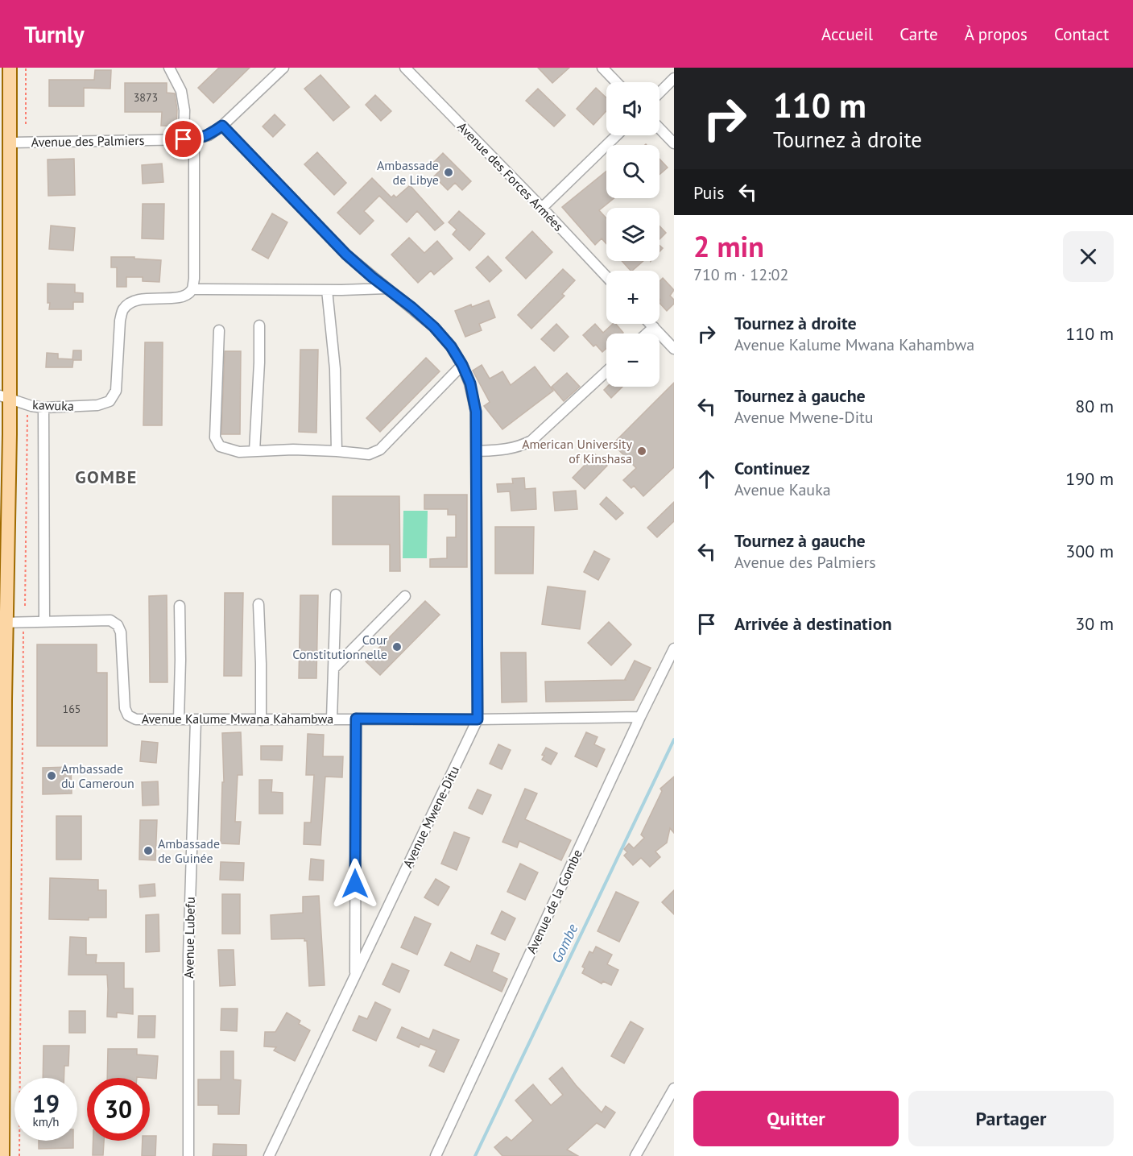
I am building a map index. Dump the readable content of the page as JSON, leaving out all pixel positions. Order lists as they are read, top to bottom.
{
  "streets": {
    "street": [
      "Avenue des Palmiers",
      "Avenue des Forces Armées",
      "kawuka",
      "Avenue Kalume Mwana Kahambwa",
      "Avenue Mwene-Ditu",
      "Avenue de la Gombe",
      "Avenue Lubefu"
    ]
  },
  "crossings": [
    ["Avenue des Palmiers", "Avenue Mwene-Ditu"],
    ["Avenue Kalume Mwana Kahambwa", "Avenue Mwene-Ditu"],
    ["Avenue Kalume Mwana Kahambwa", "Avenue de la Gombe"],
    ["Avenue Kalume Mwana Kahambwa", "Avenue Lubefu"]
  ],
  "districts": ["GOMBE"],
  "water": ["Gombe"],
  "places": [
    "Ambassade de Libye",
    "American University of Kinshasa",
    "Cour Constitutionnelle",
    "Ambassade du Cameroun",
    "Ambassade de Guinée"
  ],
  "house_numbers": ["3873", "165"],
  "page": {
    "header": "Turnly",
    "nav": [
      "Accueil",
      "Carte",
      "À propos",
      "Contact"
    ],
    "turn": ["110 m", "Tournez à droite"],
    "map_buttons": ["+", "−"],
    "then": "Puis",
    "heading": ["2 min", "710 m · 12:02"],
    "list": [
      {
        "name": "Tournez à droite",
        "note": "Avenue Kalume Mwana Kahambwa",
        "value": "110 m"
      },
      {
        "name": "Tournez à gauche",
        "note": "Avenue Mwene-Ditu",
        "value": "80 m"
      },
      {
        "name": "Continuez",
        "note": "Avenue Kauka",
        "value": "190 m"
      },
      {
        "name": "Tournez à gauche",
        "note": "Avenue des Palmiers",
        "value": "300 m"
      },
      {
        "name": "Arrivée à destination",
        "value": "30 m"
      }
    ],
    "speed": "19 km/h",
    "limit": "30",
    "buttons": ["Quitter", "Partager"]
  }
}
